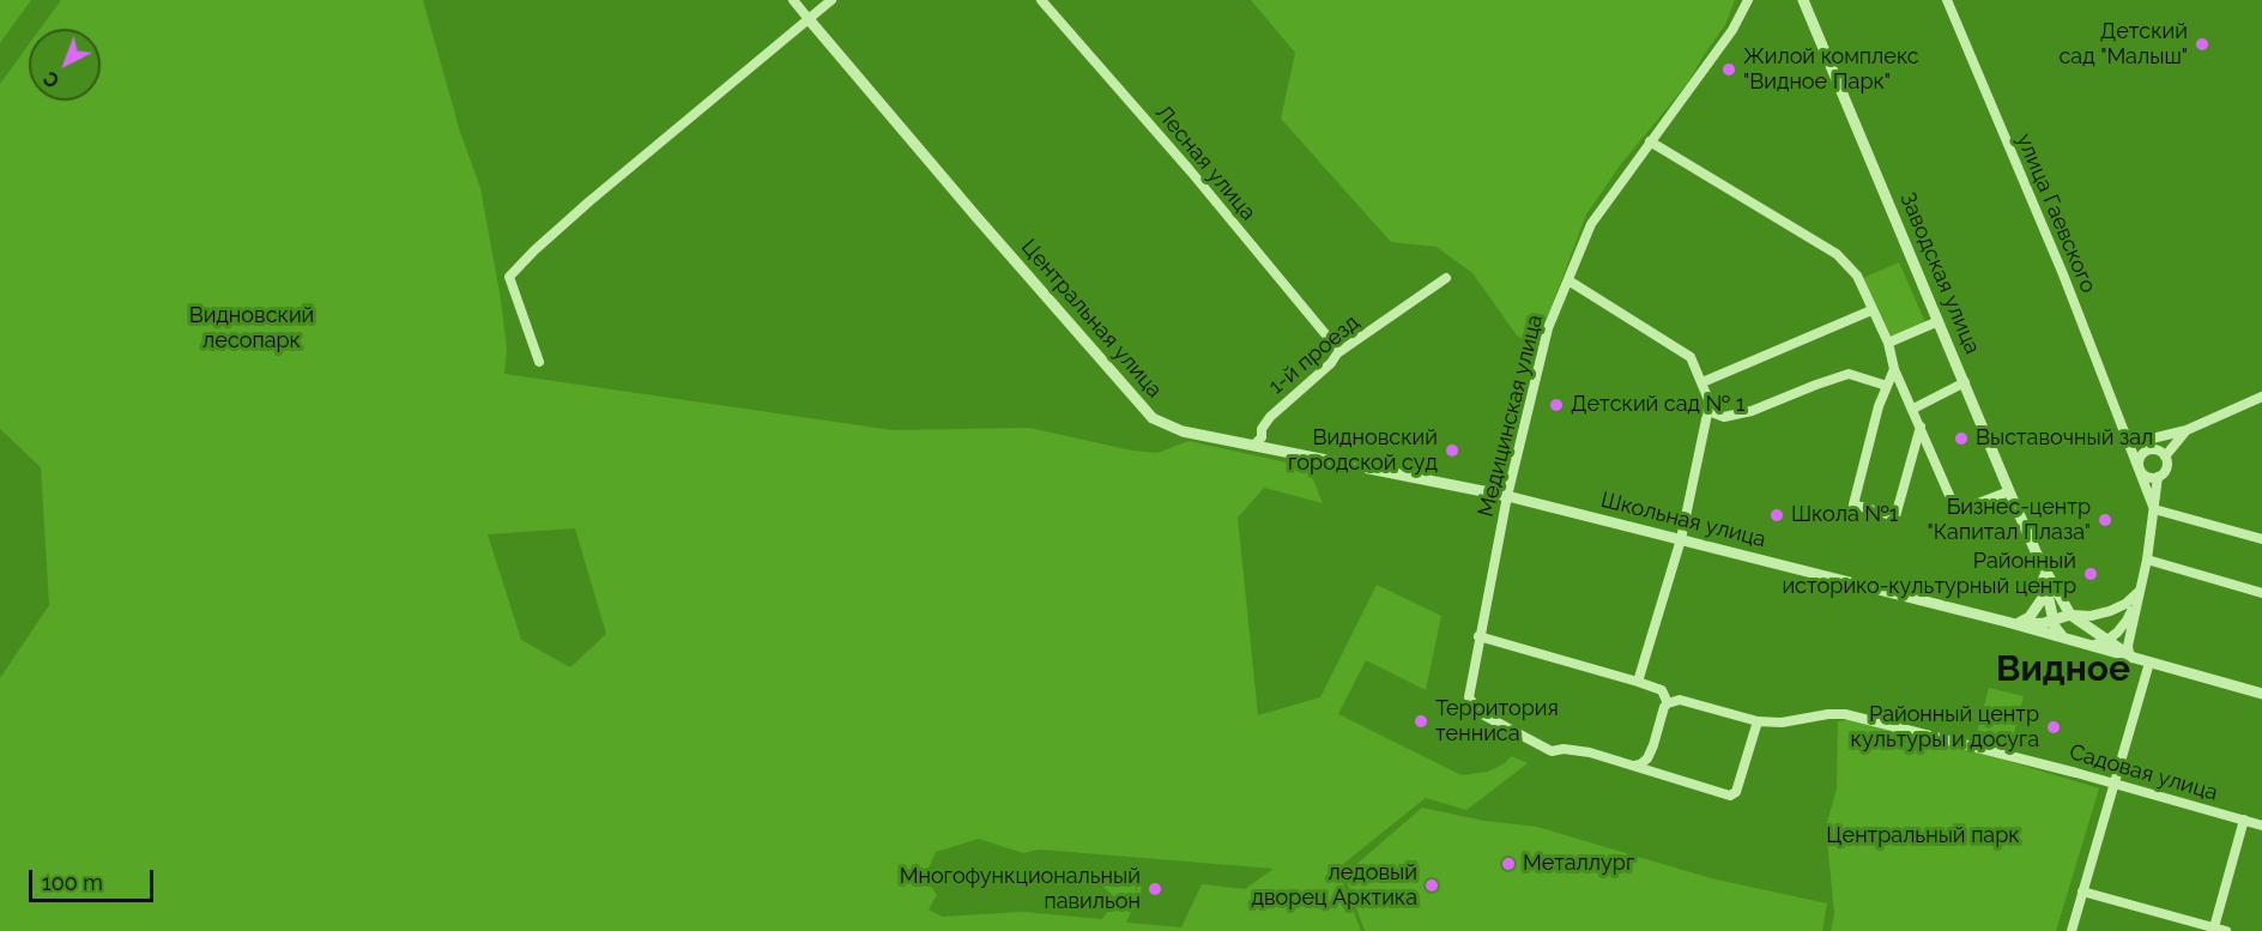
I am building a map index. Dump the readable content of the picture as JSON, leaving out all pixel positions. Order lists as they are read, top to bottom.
{
  "streets": {
    "street": [
      "Лесная улица",
      "улица Гаевского",
      "Заводская улица",
      "Центральная улица",
      "1-й проезд",
      "Медицинская улица",
      "Школьная улица",
      "Садовая улица"
    ]
  },
  "crossings": [
    ["Лесная улица", "1-й проезд"],
    ["Центральная улица", "1-й проезд"],
    ["Центральная улица", "Медицинская улица"],
    ["Центральная улица", "Школьная улица"],
    ["Медицинская улица", "Школьная улица"]
  ],
  "districts": ["Видное"],
  "parks": ["Видновский лесопарк", "Центральный парк"],
  "places": [
    "Детский сад \"Малыш\"",
    "Жилой комплекс \"Видное Парк\"",
    "Детский сад № 1",
    "Выставочный зал",
    "Видновский городской суд",
    "Школа №1",
    "Бизнес-центр \"Капитал Плаза\"",
    "Районный историко-культурный центр",
    "Территория тенниса",
    "Районный центр культуры и досуга",
    "Металлург",
    "ледовый дворец Арктика",
    "Многофункциональный павильон"
  ],
  "scale_bar": "100 m",
  "north": "bottom left"
}
